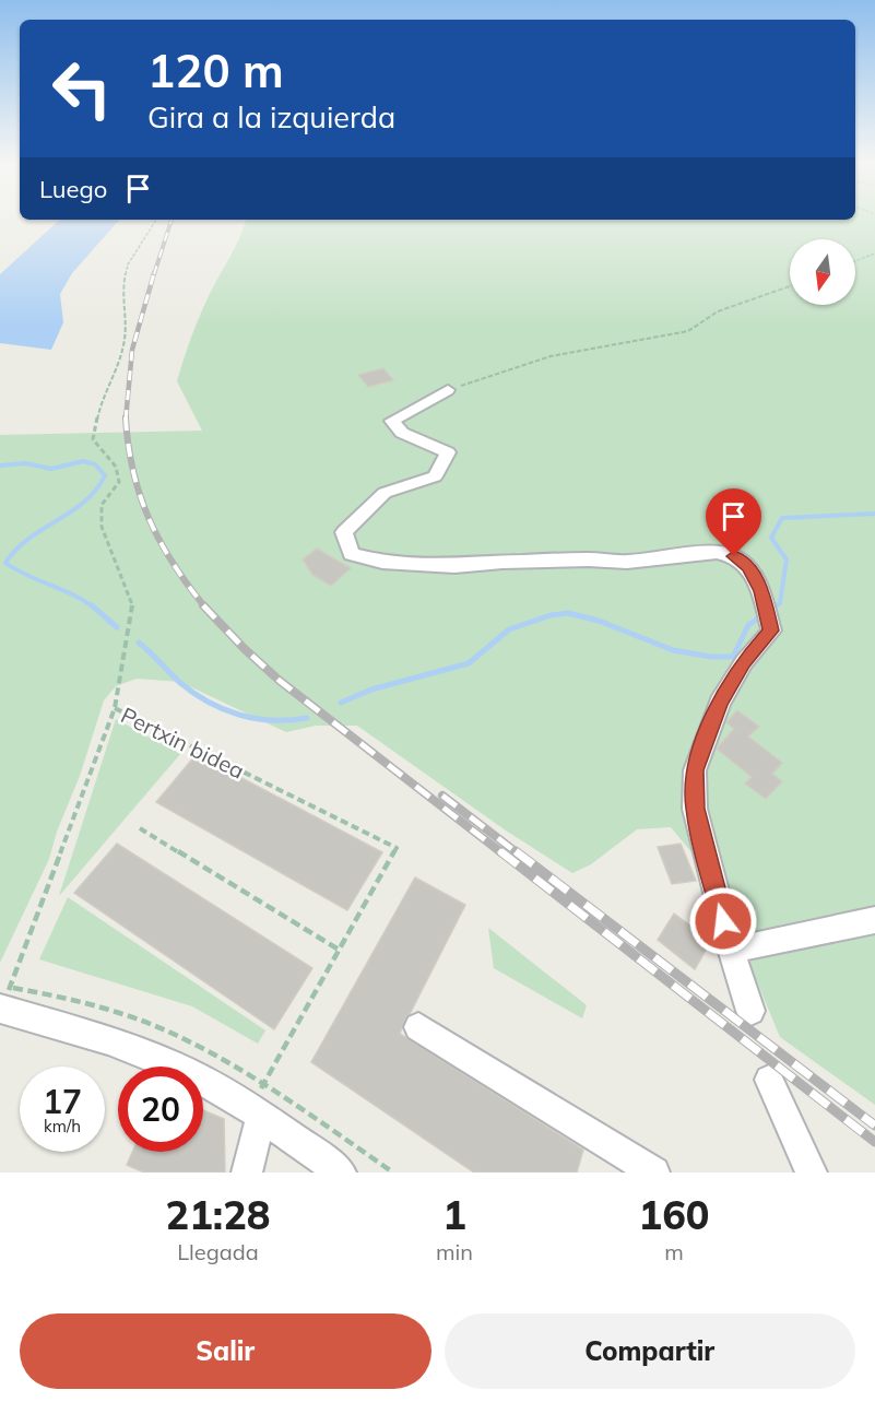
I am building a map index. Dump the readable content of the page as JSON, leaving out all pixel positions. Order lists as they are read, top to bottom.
{
  "streets": {
    "path": ["Pertxin bidea"]
  },
  "north": "bottom",
  "page": {
    "turn": ["120 m", "Gira a la izquierda"],
    "then": "Luego",
    "speed": "17 km/h",
    "limit": "20",
    "eta": [
      "21:28",
      "Llegada",
      "1",
      "min",
      "160",
      "m"
    ],
    "buttons": ["Salir", "Compartir"]
  }
}
